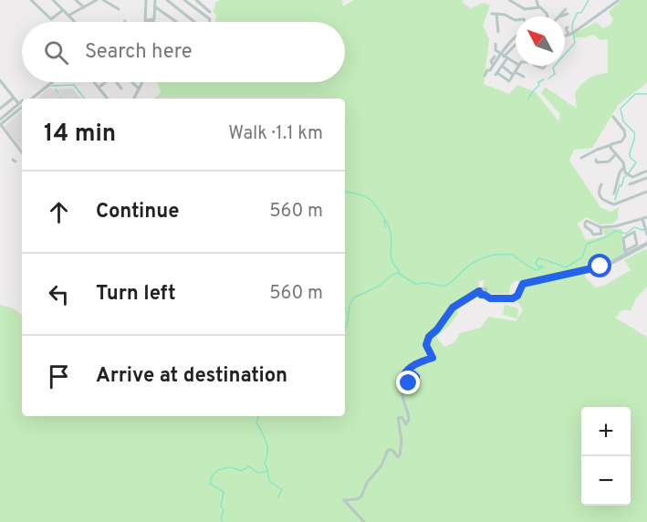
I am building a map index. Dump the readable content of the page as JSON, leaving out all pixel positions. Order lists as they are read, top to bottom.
{
  "north": "top left",
  "page": {
    "search": "Search here",
    "heading": ["14 min", "Walk · 1.1 km"],
    "list": [
      ["Continue", "560 m"],
      ["Turn left", "560 m"],
      "Arrive at destination"
    ],
    "map_buttons": ["+", "−"]
  }
}
